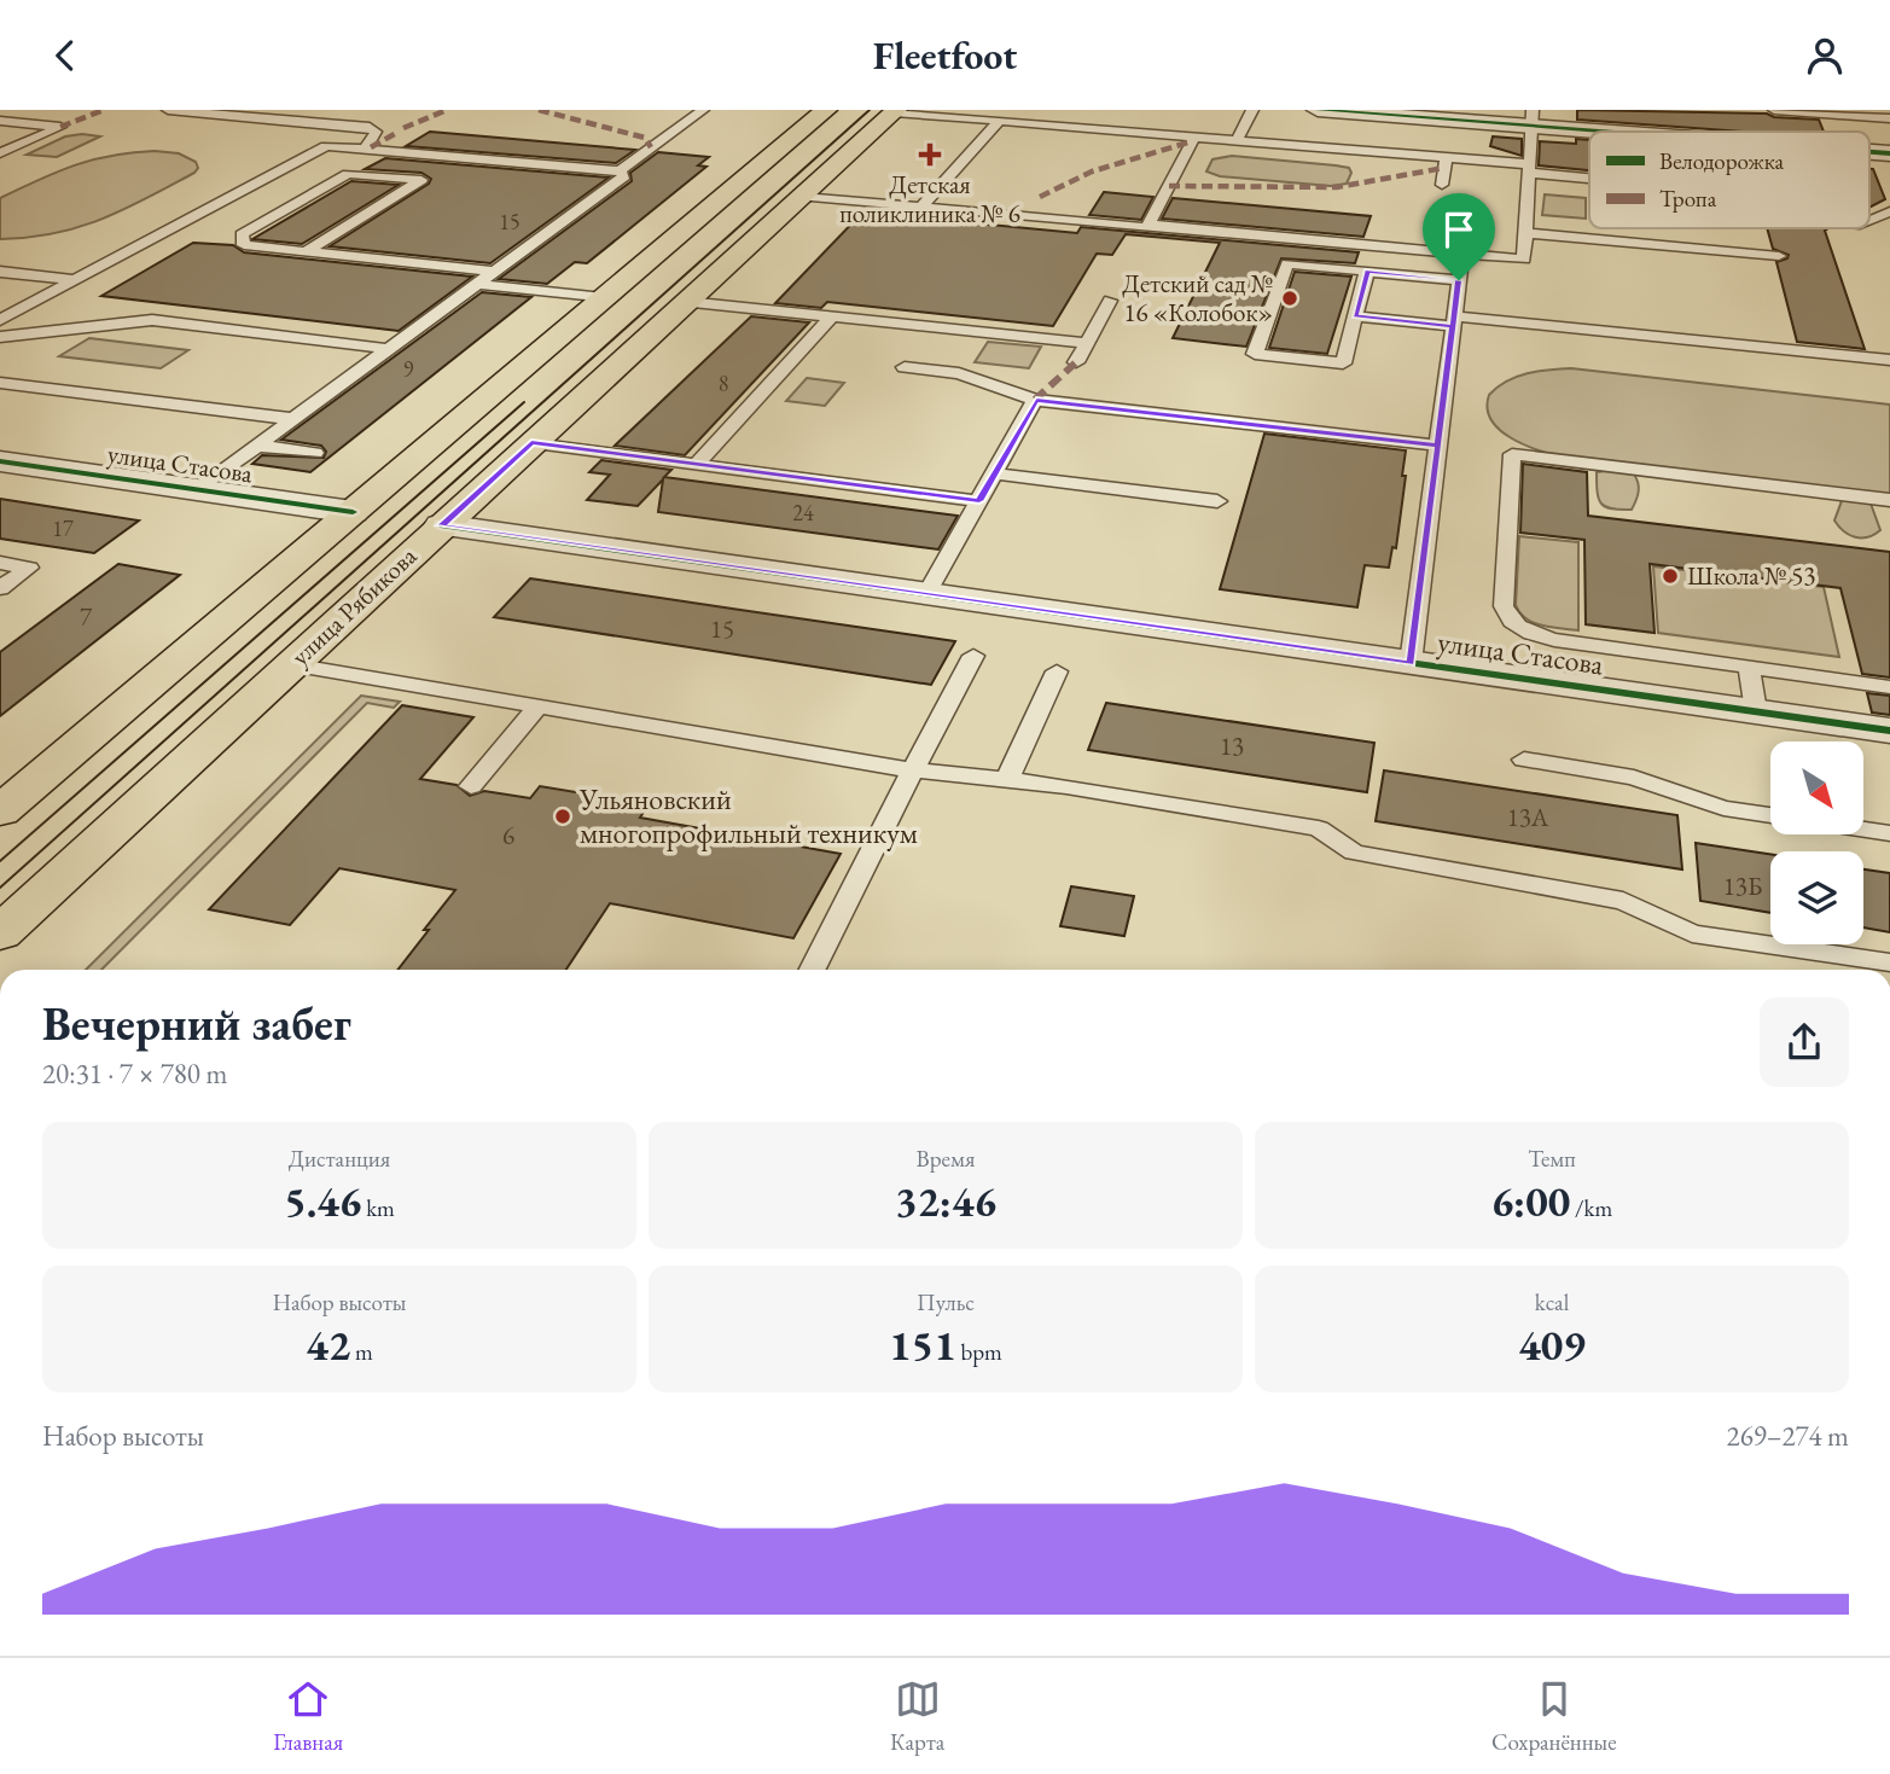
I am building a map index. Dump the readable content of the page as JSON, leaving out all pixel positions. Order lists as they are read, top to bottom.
{
  "streets": {
    "main road": ["улица Стасова", "улица Рябикова"]
  },
  "crossings": [
    ["улица Стасова", "улица Рябикова"]
  ],
  "places": {
    "health": ["Детская поликлиника № 6"],
    "other": ["Детский сад № 16 «Колобок»", "Школа № 53", "Ульяновский многопрофильный техникум"]
  },
  "house_numbers": [
    "15",
    "9",
    "8",
    "24",
    "17",
    "7",
    "15",
    "13",
    "13А",
    "6",
    "13Б"
  ],
  "legend": ["Велодорожка", "Тропа"],
  "north": "bottom right",
  "page": {
    "header": "Fleetfoot",
    "heading": ["Вечерний забег", "20:31 · 7 × 780 m"],
    "stats": [
      ["Дистанция", "5.46 km"],
      ["Время", "32:46"],
      ["Темп", "6:00 /km"],
      ["Набор высоты", "42 m"],
      ["Пульс", "151 bpm"],
      ["kcal", "409"]
    ],
    "chart": ["Набор высоты", "269–274 m"],
    "tabs": ["Главная", "Карта", "Сохранённые"]
  }
}
